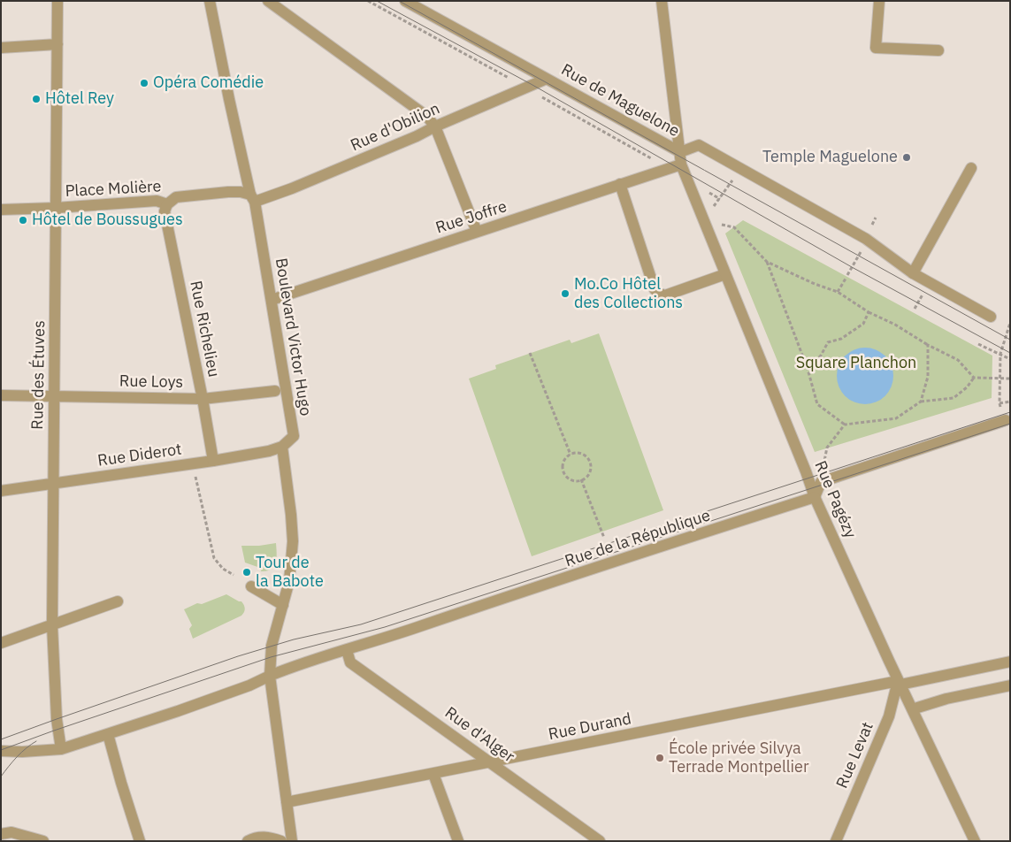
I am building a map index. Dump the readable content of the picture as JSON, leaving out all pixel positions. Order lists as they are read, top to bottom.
{
  "streets": {
    "street": [
      "Rue de Maguelone",
      "Rue d'Obilion",
      "Place Molière",
      "Rue Joffre",
      "Rue Richelieu",
      "Boulevard Victor Hugo",
      "Rue des Étuves",
      "Rue Loys",
      "Rue Diderot",
      "Rue Pagézy",
      "Rue de la République",
      "Rue Durand",
      "Rue d'Alger",
      "Rue Levat"
    ]
  },
  "crossings": [
    ["Rue de Maguelone", "Rue d'Obilion"],
    ["Rue de Maguelone", "Rue Pagézy"],
    ["Rue d'Obilion", "Place Molière"],
    ["Rue d'Obilion", "Boulevard Victor Hugo"],
    ["Place Molière", "Rue Richelieu"],
    ["Place Molière", "Boulevard Victor Hugo"],
    ["Place Molière", "Rue des Étuves"],
    ["Rue Joffre", "Boulevard Victor Hugo"],
    ["Rue Joffre", "Rue Pagézy"],
    ["Rue Richelieu", "Rue Loys"],
    ["Rue Richelieu", "Rue Diderot"],
    ["Boulevard Victor Hugo", "Rue Diderot"],
    ["Rue des Étuves", "Rue Loys"],
    ["Rue des Étuves", "Rue Diderot"],
    ["Rue des Étuves", "Rue de la République"],
    ["Rue Pagézy", "Rue de la République"],
    ["Rue Pagézy", "Rue Durand"],
    ["Rue Pagézy", "Rue Levat"],
    ["Rue de la République", "Rue d'Alger"],
    ["Rue Durand", "Rue d'Alger"],
    ["Rue Durand", "Rue Levat"]
  ],
  "parks": ["Square Planchon"],
  "places": [
    "Opéra Comédie",
    "Hôtel Rey",
    "Temple Maguelone",
    "Hôtel de Boussugues",
    "Mo.Co Hôtel des Collections",
    "Tour de la Babote",
    "École privée Silvya Terrade Montpellier"
  ]
}
